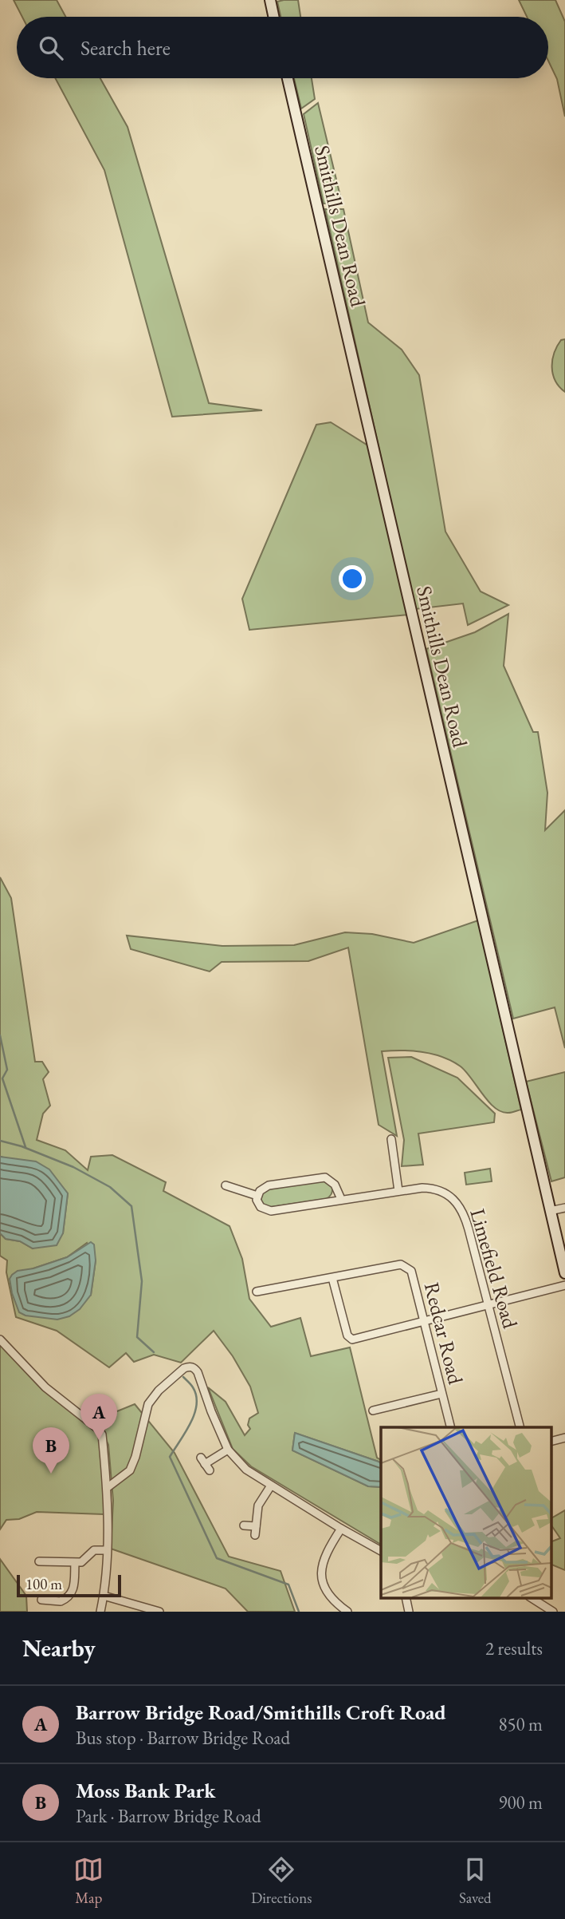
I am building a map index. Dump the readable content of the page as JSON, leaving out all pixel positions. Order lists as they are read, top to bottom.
{
  "streets": {
    "street": ["Smithills Dean Road", "Limefield Road", "Redcar Road"]
  },
  "scale_bar": "100 m",
  "page": {
    "search": "Search here",
    "pins": ["A", "B"],
    "scale": "100 m",
    "heading": ["Nearby", "2 results"],
    "list": [
      {
        "mark": "A",
        "name": "Barrow Bridge Road/Smithills Croft Road",
        "note": "Bus stop · Barrow Bridge Road",
        "value": "850 m"
      },
      {
        "mark": "B",
        "name": "Moss Bank Park",
        "note": "Park · Barrow Bridge Road",
        "value": "900 m"
      }
    ],
    "nav": ["Map", "Directions", "Saved"]
  }
}
